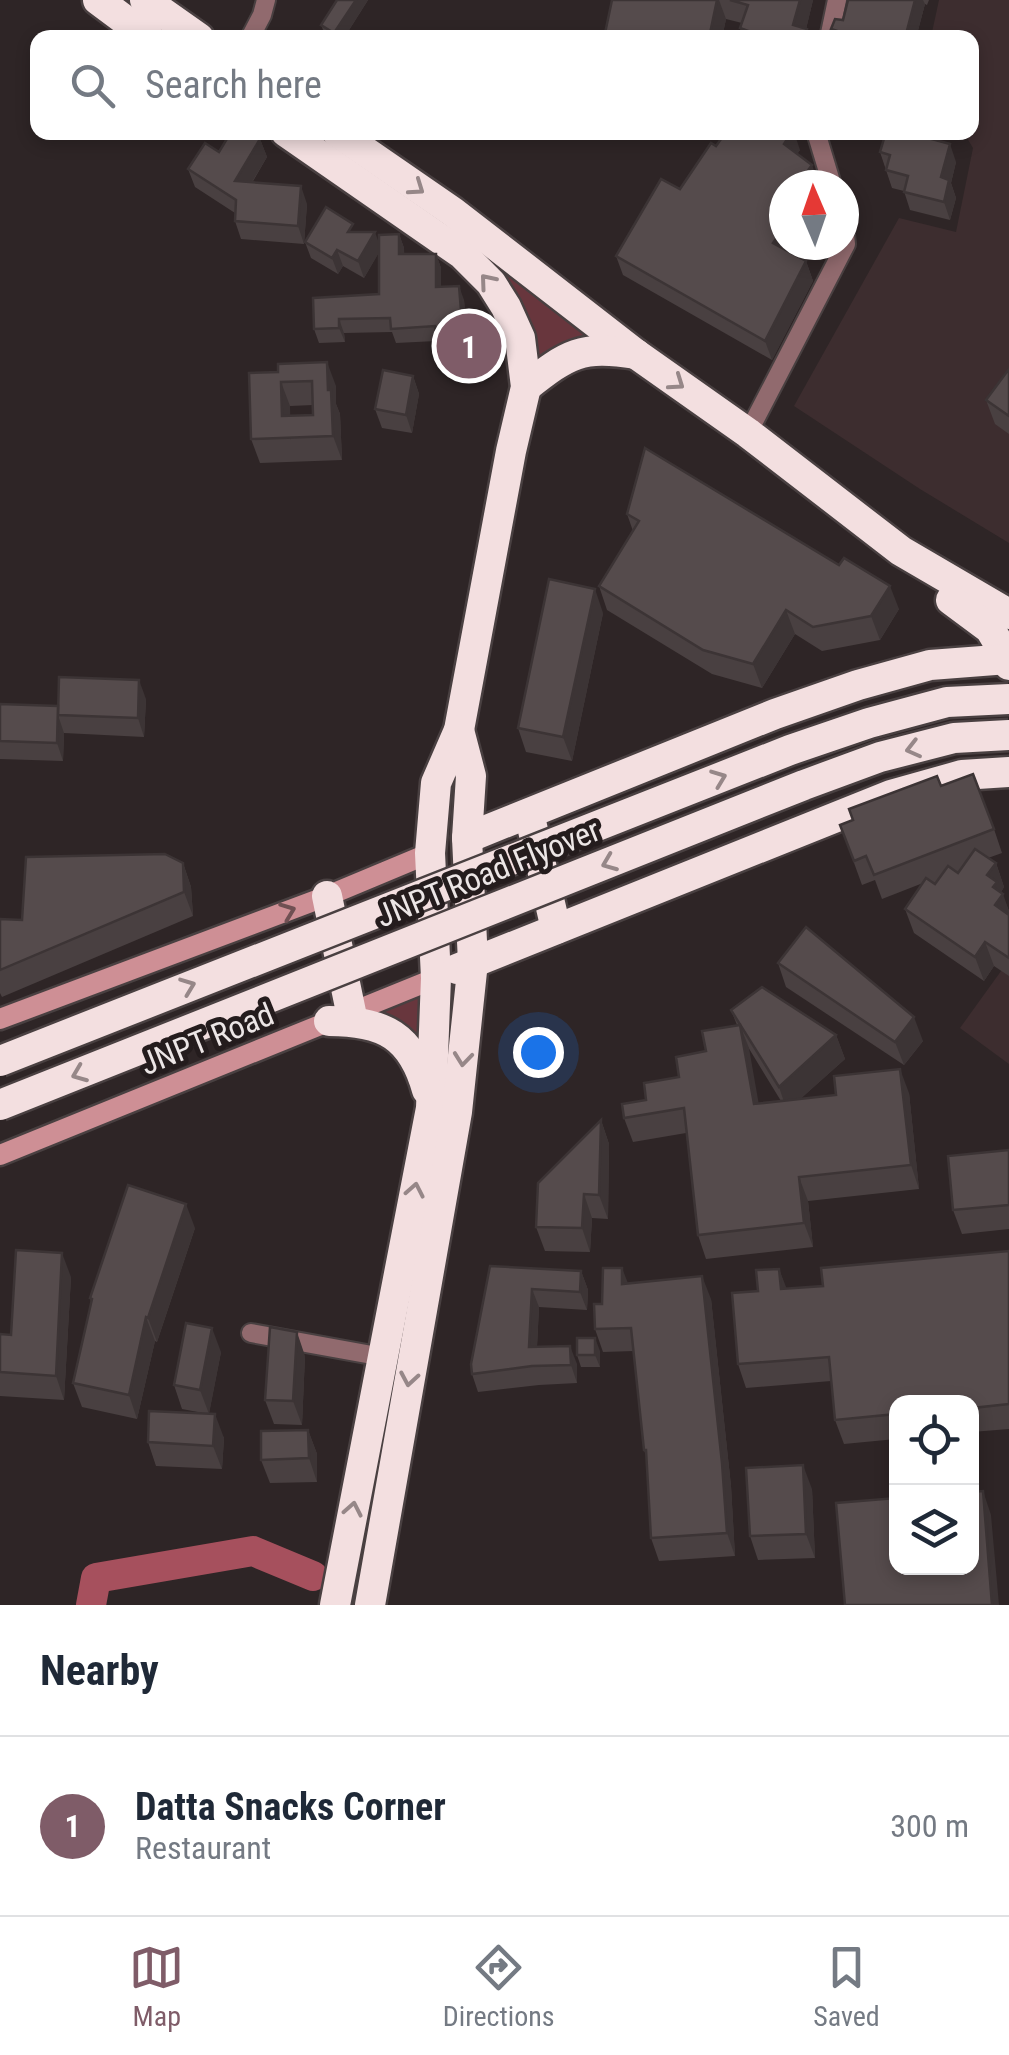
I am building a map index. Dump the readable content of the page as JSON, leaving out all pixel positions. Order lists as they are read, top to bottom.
{
  "streets": {
    "highway": ["JNPT Road Flyover"],
    "street": ["JNPT Road"]
  },
  "north": "top",
  "page": {
    "search": "Search here",
    "pins": "1",
    "heading": "Nearby",
    "list": [
      {
        "mark": "1",
        "name": "Datta Snacks Corner",
        "note": "Restaurant",
        "value": "300 m"
      }
    ],
    "nav": ["Map", "Directions", "Saved"]
  }
}
